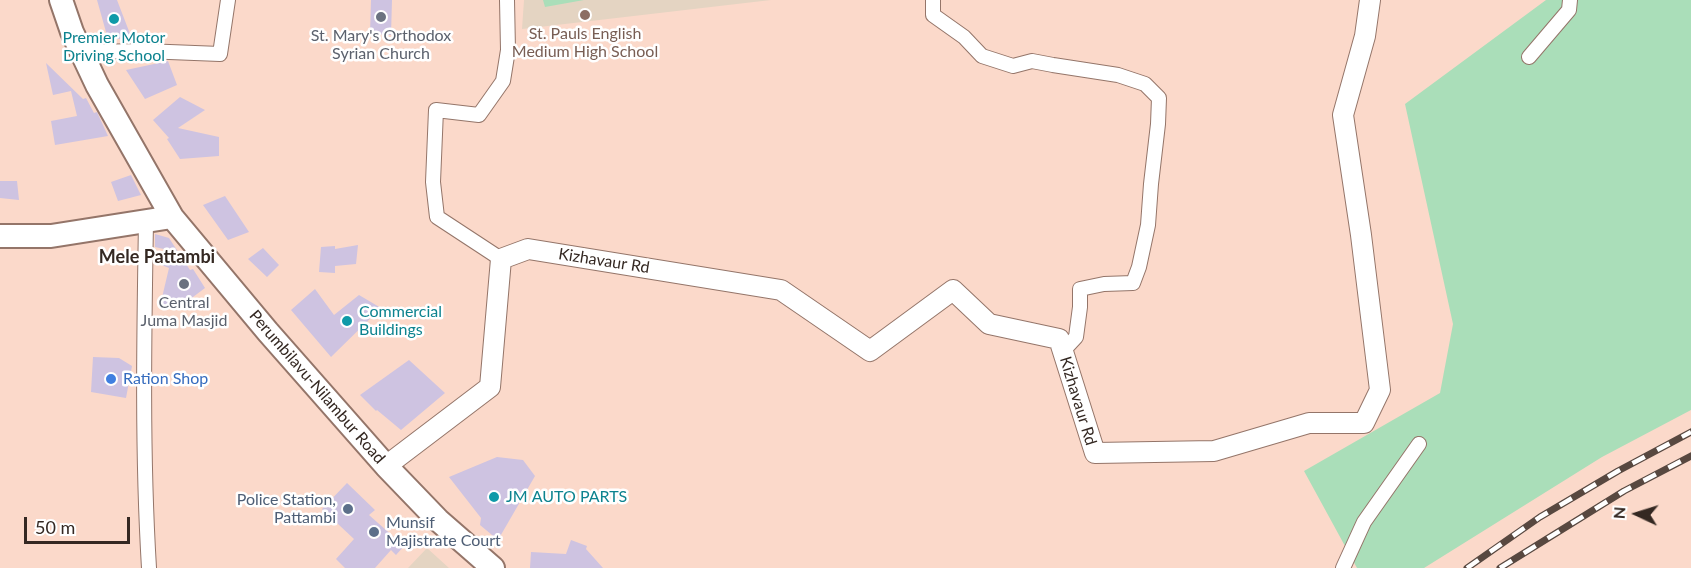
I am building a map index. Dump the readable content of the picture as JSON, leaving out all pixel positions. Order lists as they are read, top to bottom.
{
  "streets": {
    "main road": ["Perumbilavu-Nilambur Road"],
    "street": ["Kizhavaur Rd"]
  },
  "districts": ["Mele Pattambi"],
  "places": [
    "St. Pauls English Medium High School",
    "St. Mary's Orthodox Syrian Church",
    "Premier Motor Driving School",
    "Central Juma Masjid",
    "Commercial Buildings",
    "Ration Shop",
    "JM AUTO PARTS",
    "Police Station, Pattambi",
    "Munsif Majistrate Court"
  ],
  "scale_bar": "50 m",
  "north": "left"
}
